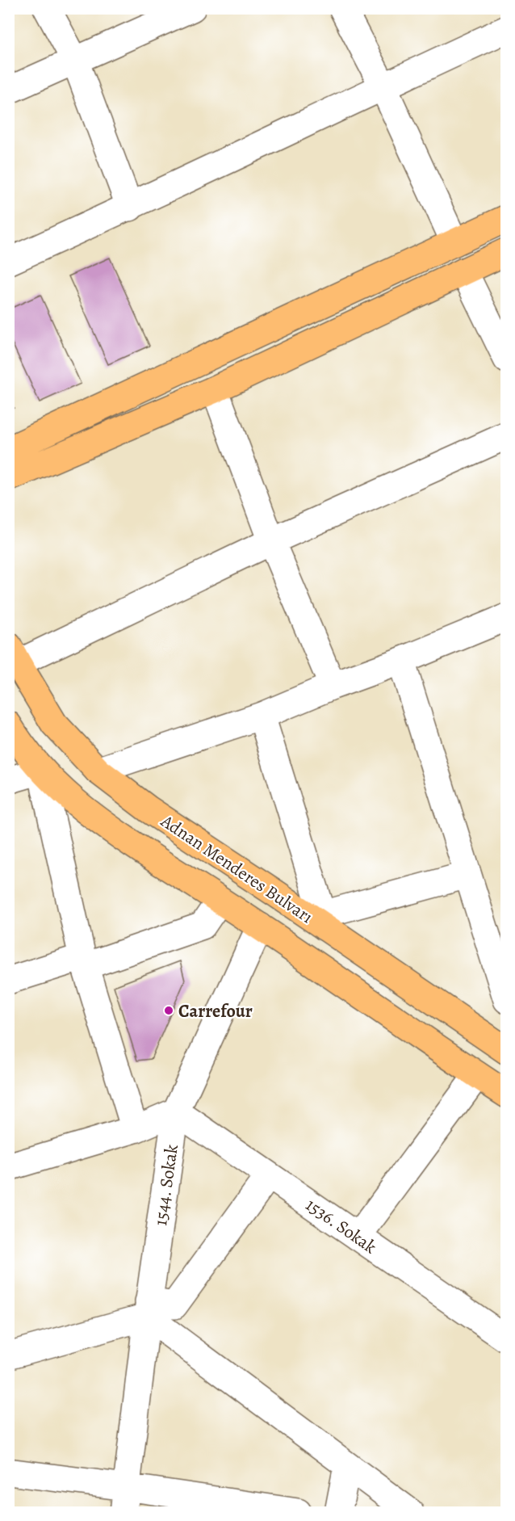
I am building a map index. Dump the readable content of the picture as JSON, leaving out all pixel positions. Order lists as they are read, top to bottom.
{
  "streets": {
    "main road": ["Adnan Menderes Bulvarı"],
    "street": ["1544. Sokak", "1536. Sokak"]
  },
  "crossings": [
    ["Adnan Menderes Bulvarı", "1544. Sokak"],
    ["1544. Sokak", "1536. Sokak"]
  ],
  "places": ["Carrefour"]
}
